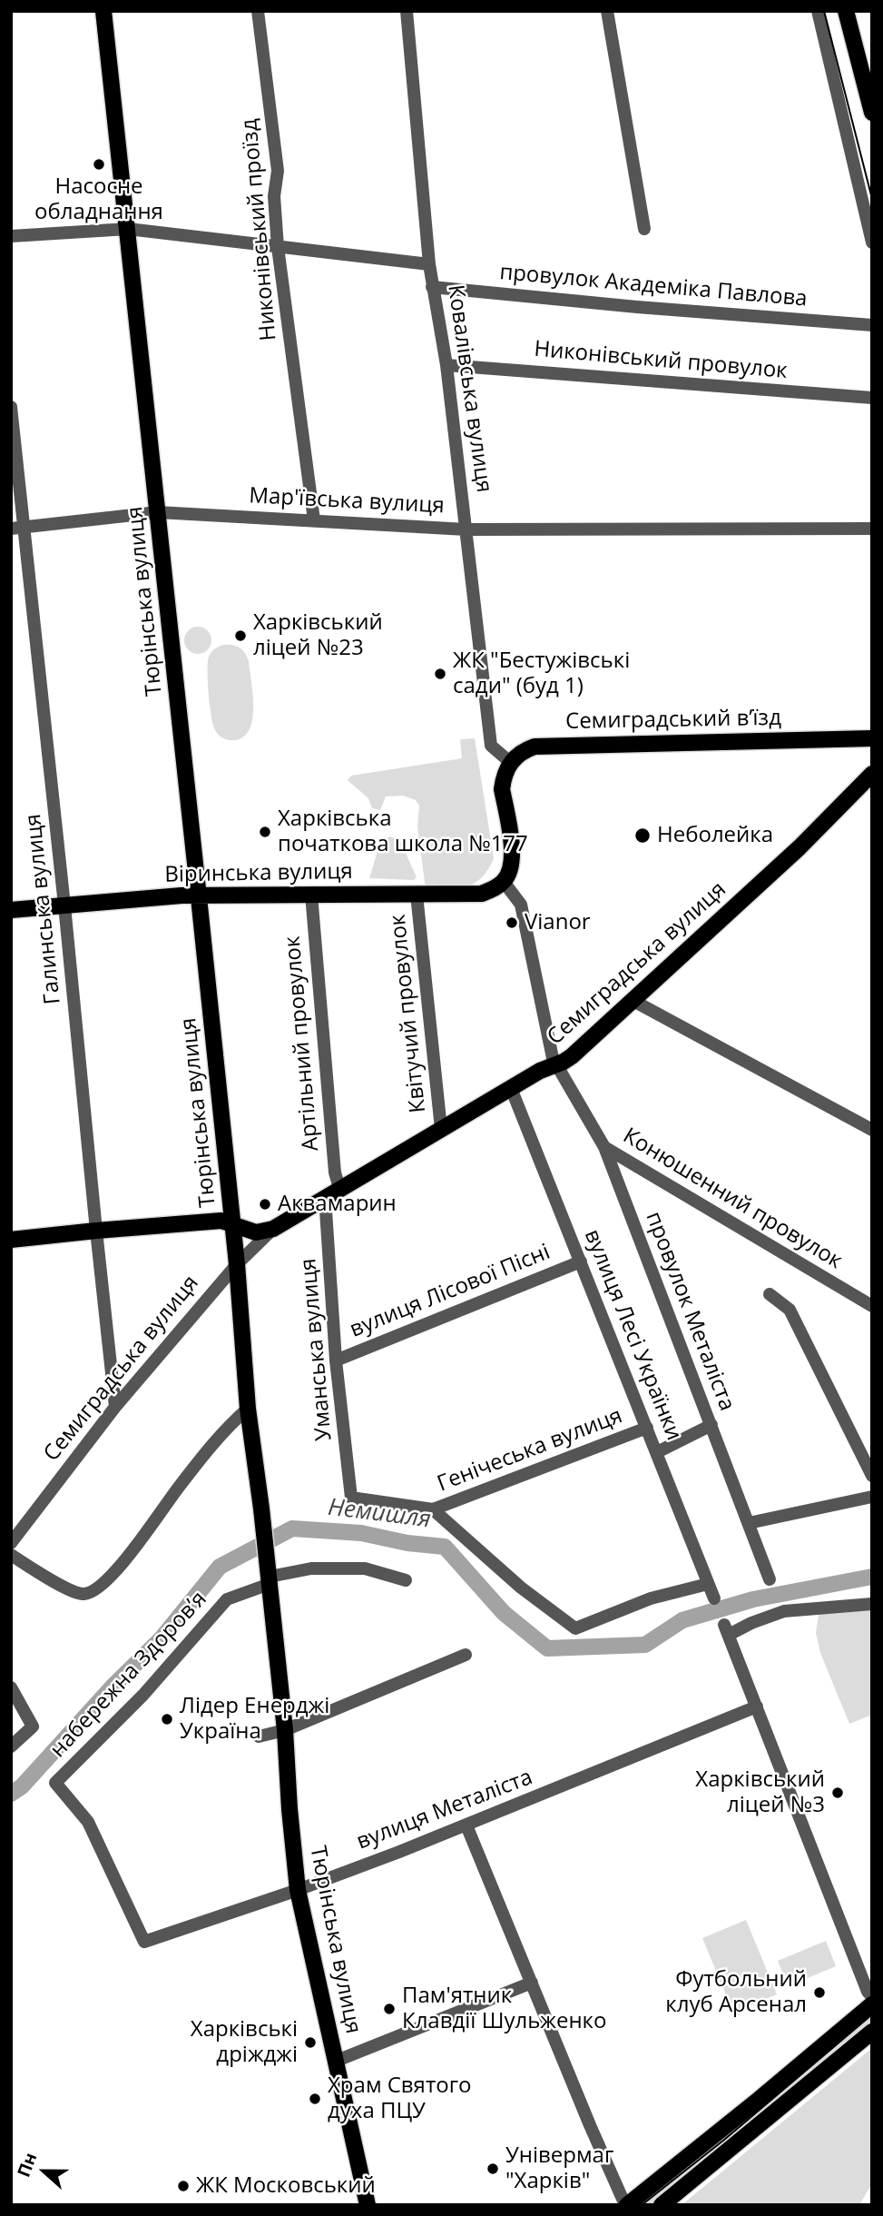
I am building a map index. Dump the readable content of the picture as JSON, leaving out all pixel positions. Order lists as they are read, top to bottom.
{
  "streets": {
    "main road": [
      "Тюрінська вулиця",
      "Семиградський в’їзд",
      "Віринська вулиця",
      "Семиградська вулиця"
    ],
    "street": [
      "Никонівський проїзд",
      "провулок Академіка Павлова",
      "Никонівський провулок",
      "Ковалівська вулиця",
      "Мар'ївська вулиця",
      "Галинська вулиця",
      "Квітучий провулок",
      "Артільний провулок",
      "Конюшенний провулок",
      "вулиця Лісової Пісні",
      "провулок Металіста",
      "вулиця Лесі Українки",
      "Уманська вулиця",
      "Генічеська вулиця",
      "набережна Здоров’я",
      "вулиця Металіста"
    ]
  },
  "crossings": [
    ["Никонівський проїзд", "Мар'ївська вулиця"],
    ["провулок Академіка Павлова", "Ковалівська вулиця"],
    ["Никонівський провулок", "Ковалівська вулиця"],
    ["Ковалівська вулиця", "Мар'ївська вулиця"],
    ["Ковалівська вулиця", "Семиградський в’їзд"],
    ["Мар'ївська вулиця", "Тюрінська вулиця"],
    ["Мар'ївська вулиця", "Галинська вулиця"],
    ["Тюрінська вулиця", "Віринська вулиця"],
    ["Тюрінська вулиця", "Семиградська вулиця"],
    ["Тюрінська вулиця", "набережна Здоров’я"],
    ["Тюрінська вулиця", "вулиця Металіста"],
    ["Віринська вулиця", "Галинська вулиця"],
    ["Віринська вулиця", "Квітучий провулок"],
    ["Віринська вулиця", "Артільний провулок"],
    ["Галинська вулиця", "Семиградська вулиця"],
    ["Семиградська вулиця", "Квітучий провулок"],
    ["Семиградська вулиця", "Артільний провулок"],
    ["Семиградська вулиця", "провулок Металіста"],
    ["Семиградська вулиця", "вулиця Лесі Українки"],
    ["Семиградська вулиця", "Уманська вулиця"],
    ["Конюшенний провулок", "провулок Металіста"],
    ["вулиця Лісової Пісні", "вулиця Лесі Українки"],
    ["вулиця Лісової Пісні", "Уманська вулиця"],
    ["вулиця Лесі Українки", "Генічеська вулиця"],
    ["Уманська вулиця", "Генічеська вулиця"],
    ["набережна Здоров’я", "вулиця Металіста"]
  ],
  "water": ["Немишля"],
  "places": [
    "Насосне обладнання",
    "Харківський ліцей №23",
    "ЖК \"Бестужівські сади\" (буд 1)",
    "Харківська початкова школа №177",
    "Неболейка",
    "Vianor",
    "Аквамарин",
    "Лідер Енерджі Україна",
    "Харківський ліцей №3",
    "Футбольний клуб Арсенал",
    "Пам'ятник Клавдії Шульженко",
    "Харківські дріжджі",
    "Храм Святого духа ПЦУ",
    "Універмаг \"Харків\"",
    "ЖК Московський"
  ],
  "north": "left"
}
